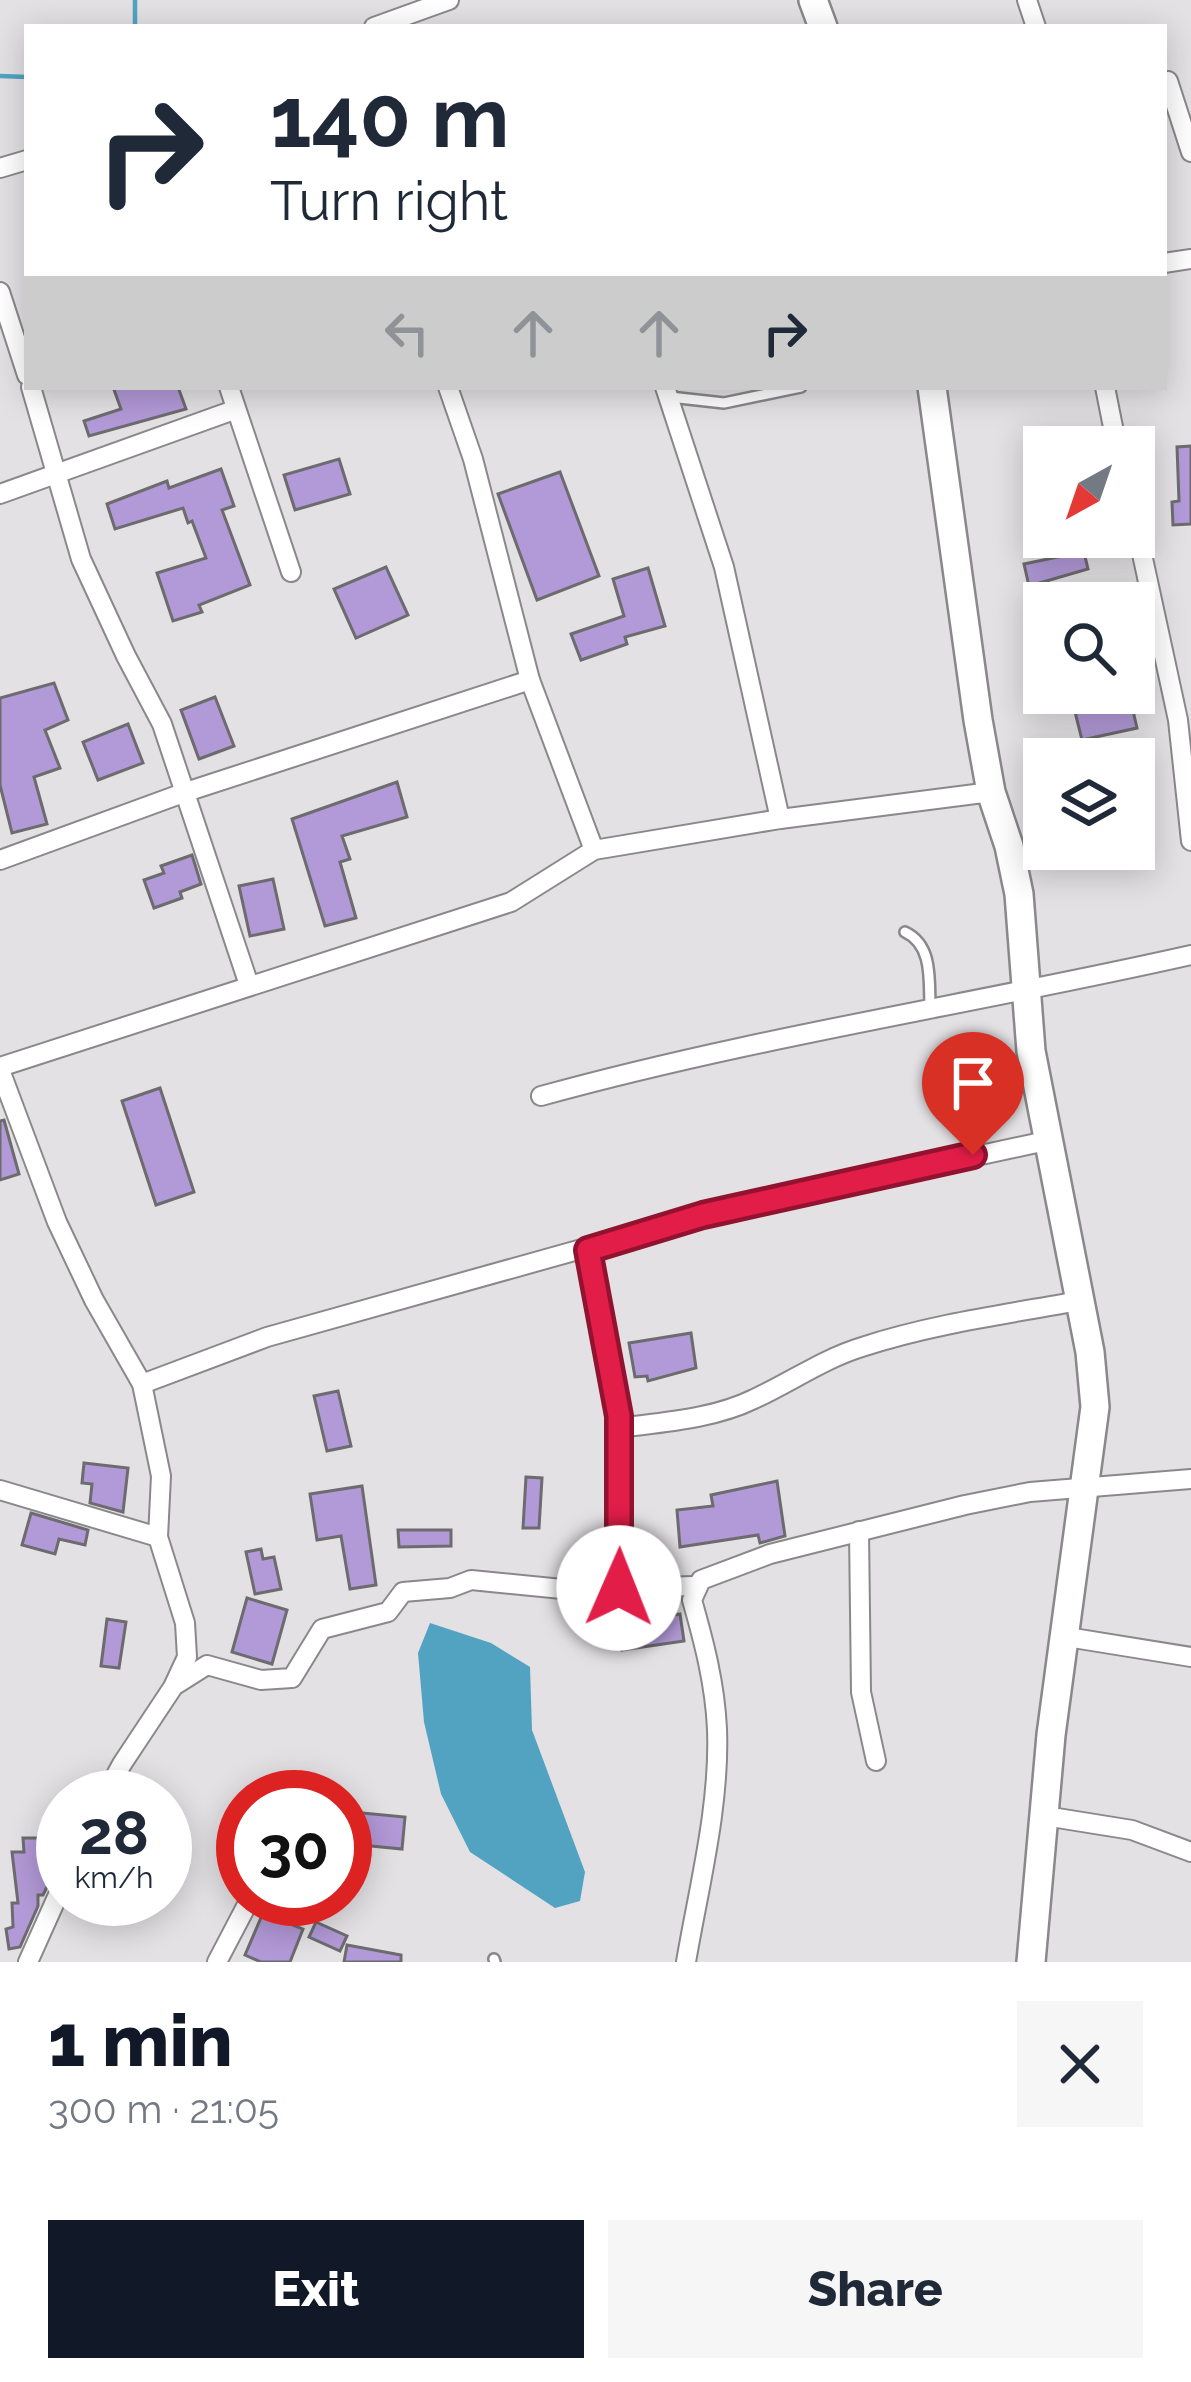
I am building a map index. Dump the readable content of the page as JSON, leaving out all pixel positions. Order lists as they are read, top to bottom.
{
  "north": "bottom left",
  "page": {
    "turn": ["140 m", "Turn right"],
    "speed": "28 km/h",
    "limit": "30",
    "heading": ["1 min", "300 m · 21:05"],
    "buttons": ["Exit", "Share"]
  }
}
